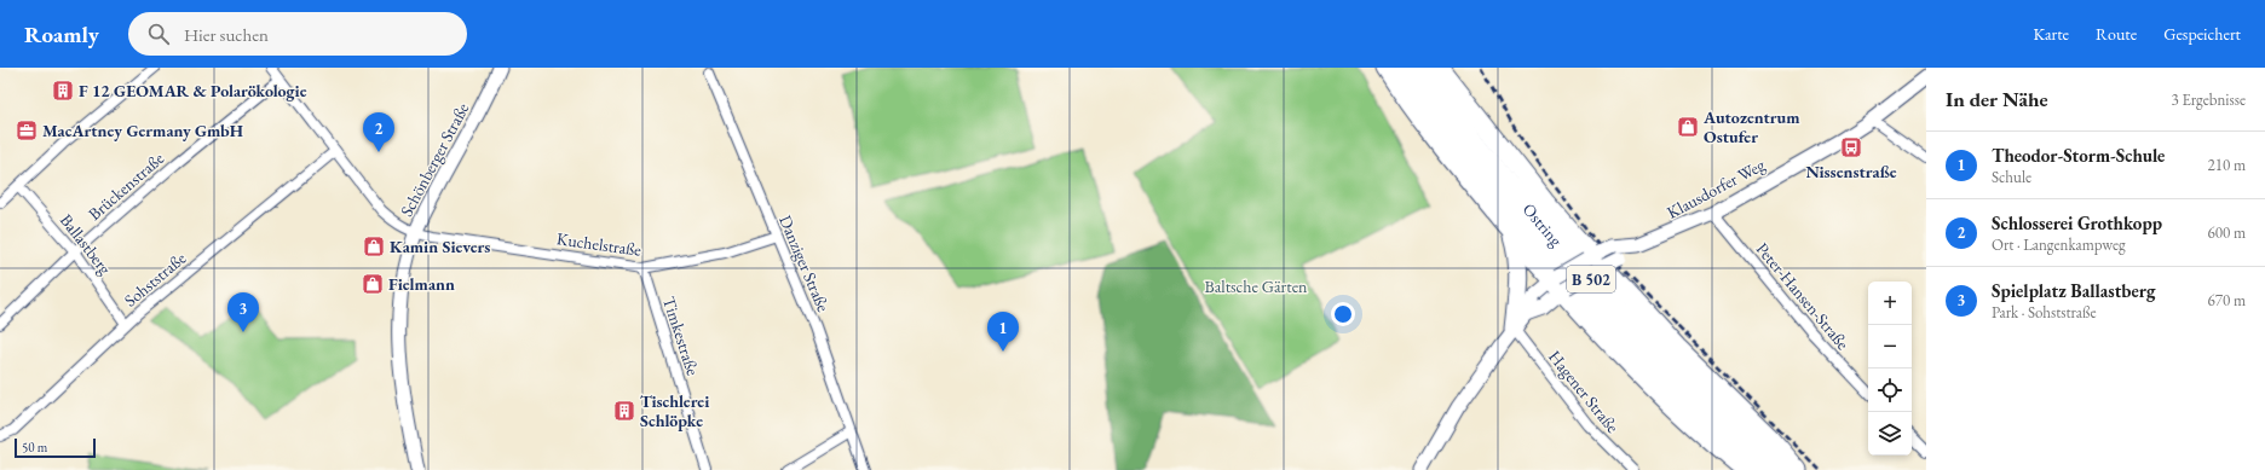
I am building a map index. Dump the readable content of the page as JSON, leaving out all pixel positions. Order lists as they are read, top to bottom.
{
  "streets": {
    "highway": ["Ostring", "B 502"],
    "street": [
      "Schönberger Straße",
      "Brückenstraße",
      "Klausdorfer Weg",
      "Ballastberg",
      "Kuchelstraße",
      "Danziger Straße",
      "Sohststraße",
      "Peter-Hansen-Straße",
      "Timkestraße",
      "Hagener Straße"
    ]
  },
  "crossings": [
    ["Schönberger Straße", "Kuchelstraße"],
    ["Brückenstraße", "Ballastberg"],
    ["Brückenstraße", "Kuchelstraße"],
    ["Klausdorfer Weg", "Peter-Hansen-Straße"],
    ["Klausdorfer Weg", "Hagener Straße"],
    ["Ballastberg", "Sohststraße"],
    ["Kuchelstraße", "Danziger Straße"],
    ["Kuchelstraße", "Sohststraße"],
    ["Kuchelstraße", "Timkestraße"]
  ],
  "parks": ["Baltsche Gärten"],
  "places": {
    "building": ["F 12 GEOMAR & Polarökologie", "Tischlerei Schlöpke"],
    "shop": ["Autozentrum Ostufer", "Kamin Sievers", "Fielmann"],
    "office": ["MacArtney Germany GmbH"],
    "bus stop": ["Nissenstraße"]
  },
  "scale_bar": "50 m",
  "page": {
    "header": "Roamly",
    "search": "Hier suchen",
    "nav": ["Karte", "Route", "Gespeichert"],
    "heading": ["In der Nähe", "3 Ergebnisse"],
    "pins": ["2", "3", "1"],
    "list": [
      {
        "mark": "1",
        "name": "Theodor-Storm-Schule",
        "note": "Schule",
        "value": "210 m"
      },
      {
        "mark": "2",
        "name": "Schlosserei Grothkopp",
        "note": "Ort · Langenkampweg",
        "value": "600 m"
      },
      {
        "mark": "3",
        "name": "Spielplatz Ballastberg",
        "note": "Park · Sohststraße",
        "value": "670 m"
      }
    ],
    "map_buttons": ["+", "−"],
    "scale": "50 m"
  }
}
